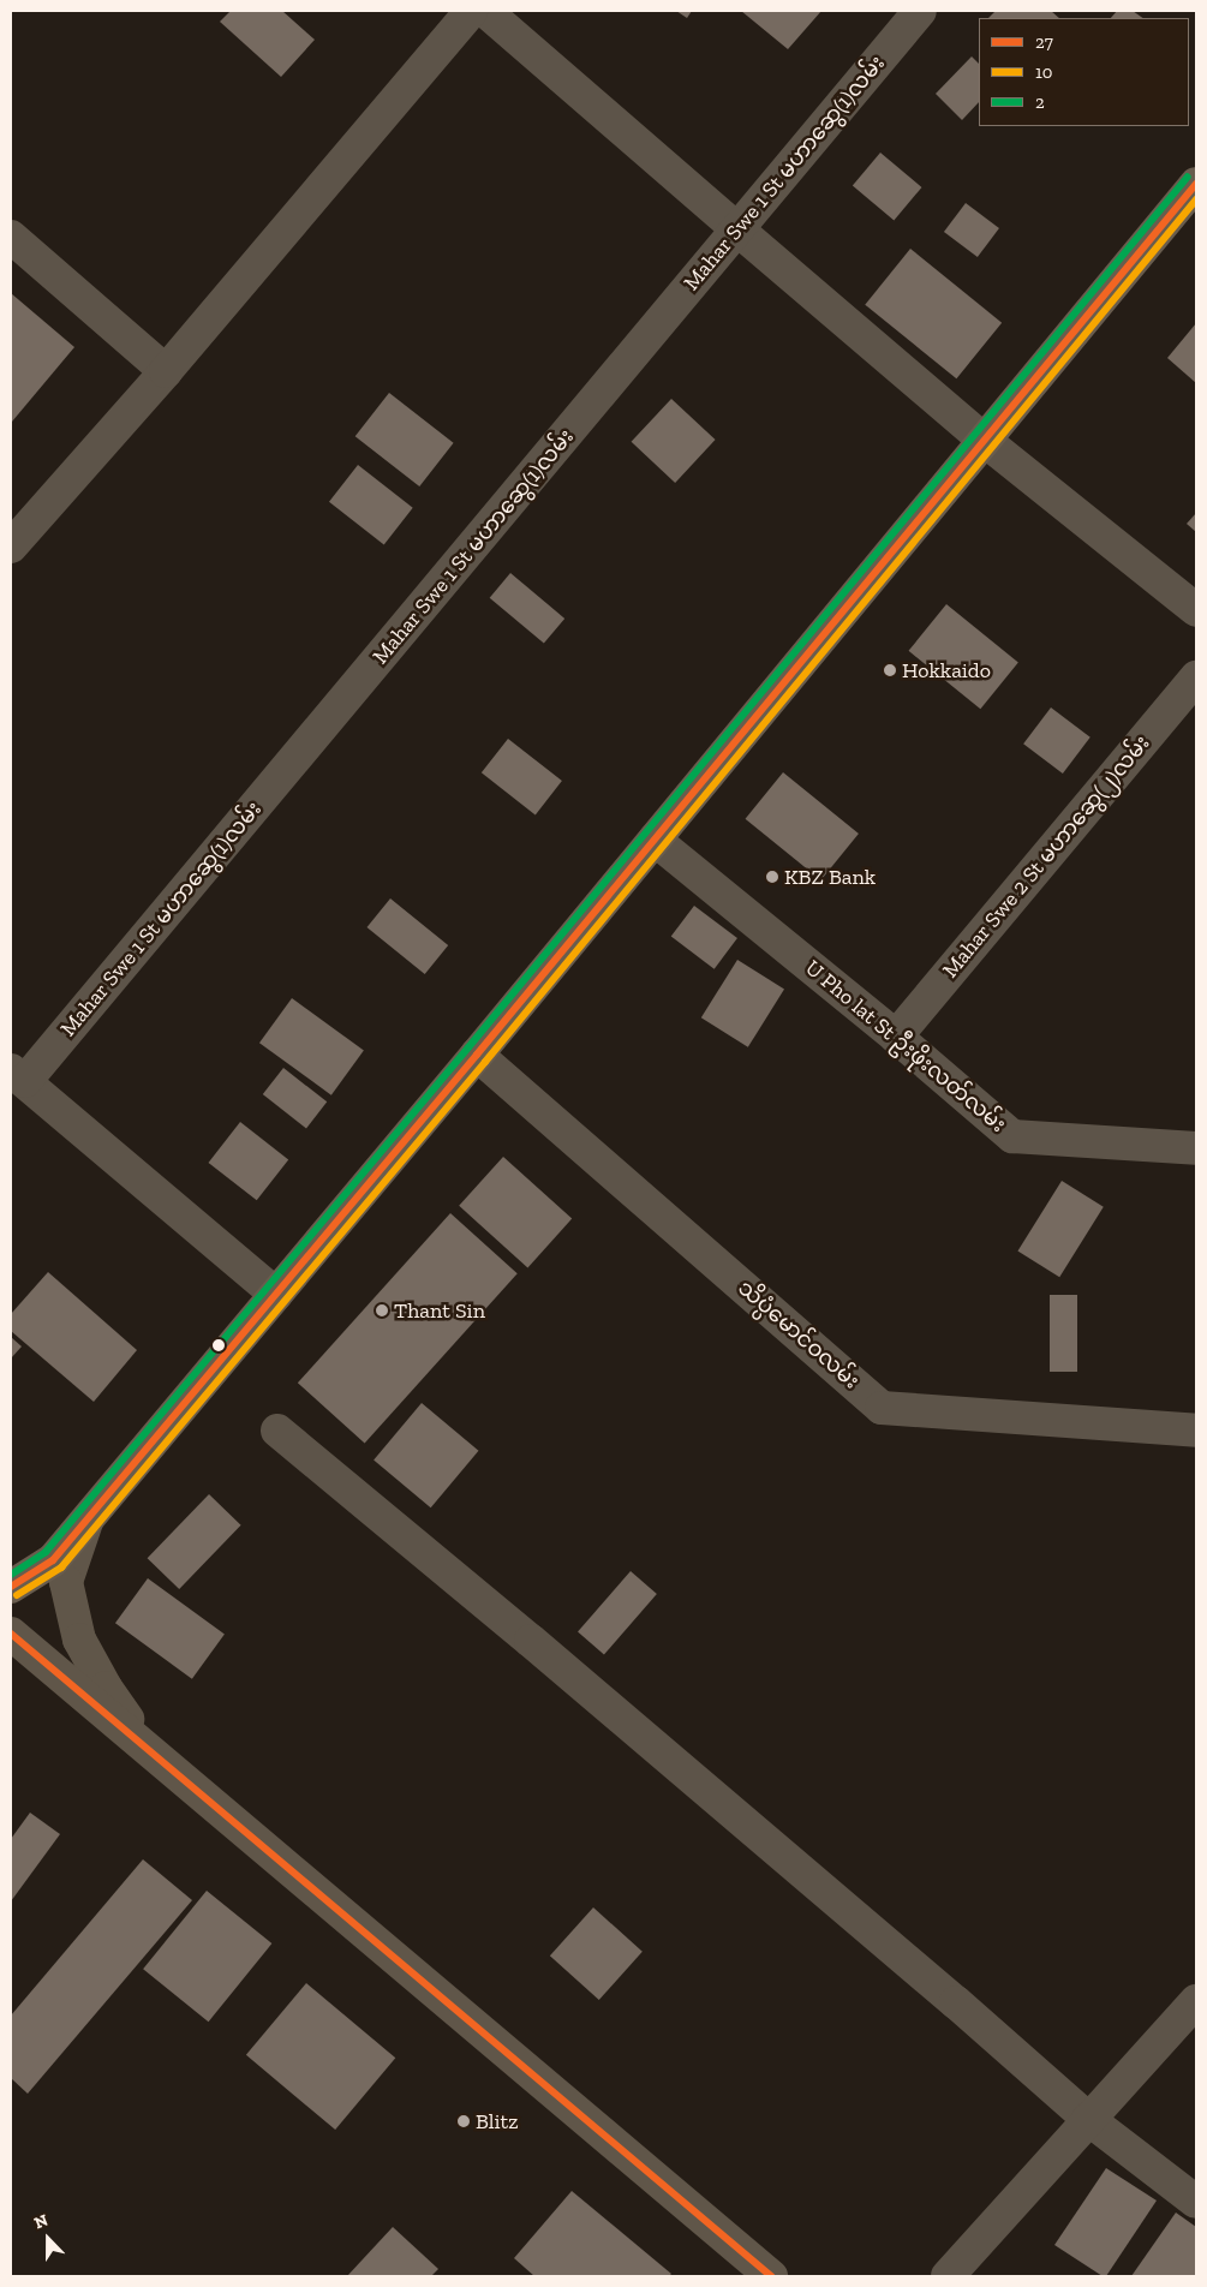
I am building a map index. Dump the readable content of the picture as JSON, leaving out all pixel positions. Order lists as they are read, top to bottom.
{
  "streets": {
    "street": [
      "Mahar Swe 1 St မဟာဆွေ(1)လမ်း",
      "Mahar Swe 2 St မဟာဆွေ(၂)လမ်း",
      "U Pho lat St ဦးဖိုးလတ်လမ်း",
      "သိပ္ပံမောင်ဝလမ်း"
    ]
  },
  "crossings": [
    ["Mahar Swe 2 St မဟာဆွေ(၂)လမ်း", "U Pho lat St ဦးဖိုးလတ်လမ်း"]
  ],
  "places": [
    "Hokkaido",
    "KBZ Bank",
    "Thant Sin",
    "Blitz"
  ],
  "lines": ["transit line 2", "transit line 27", "transit line 10"],
  "legend": ["27", "10", "2"],
  "north": "top"
}
